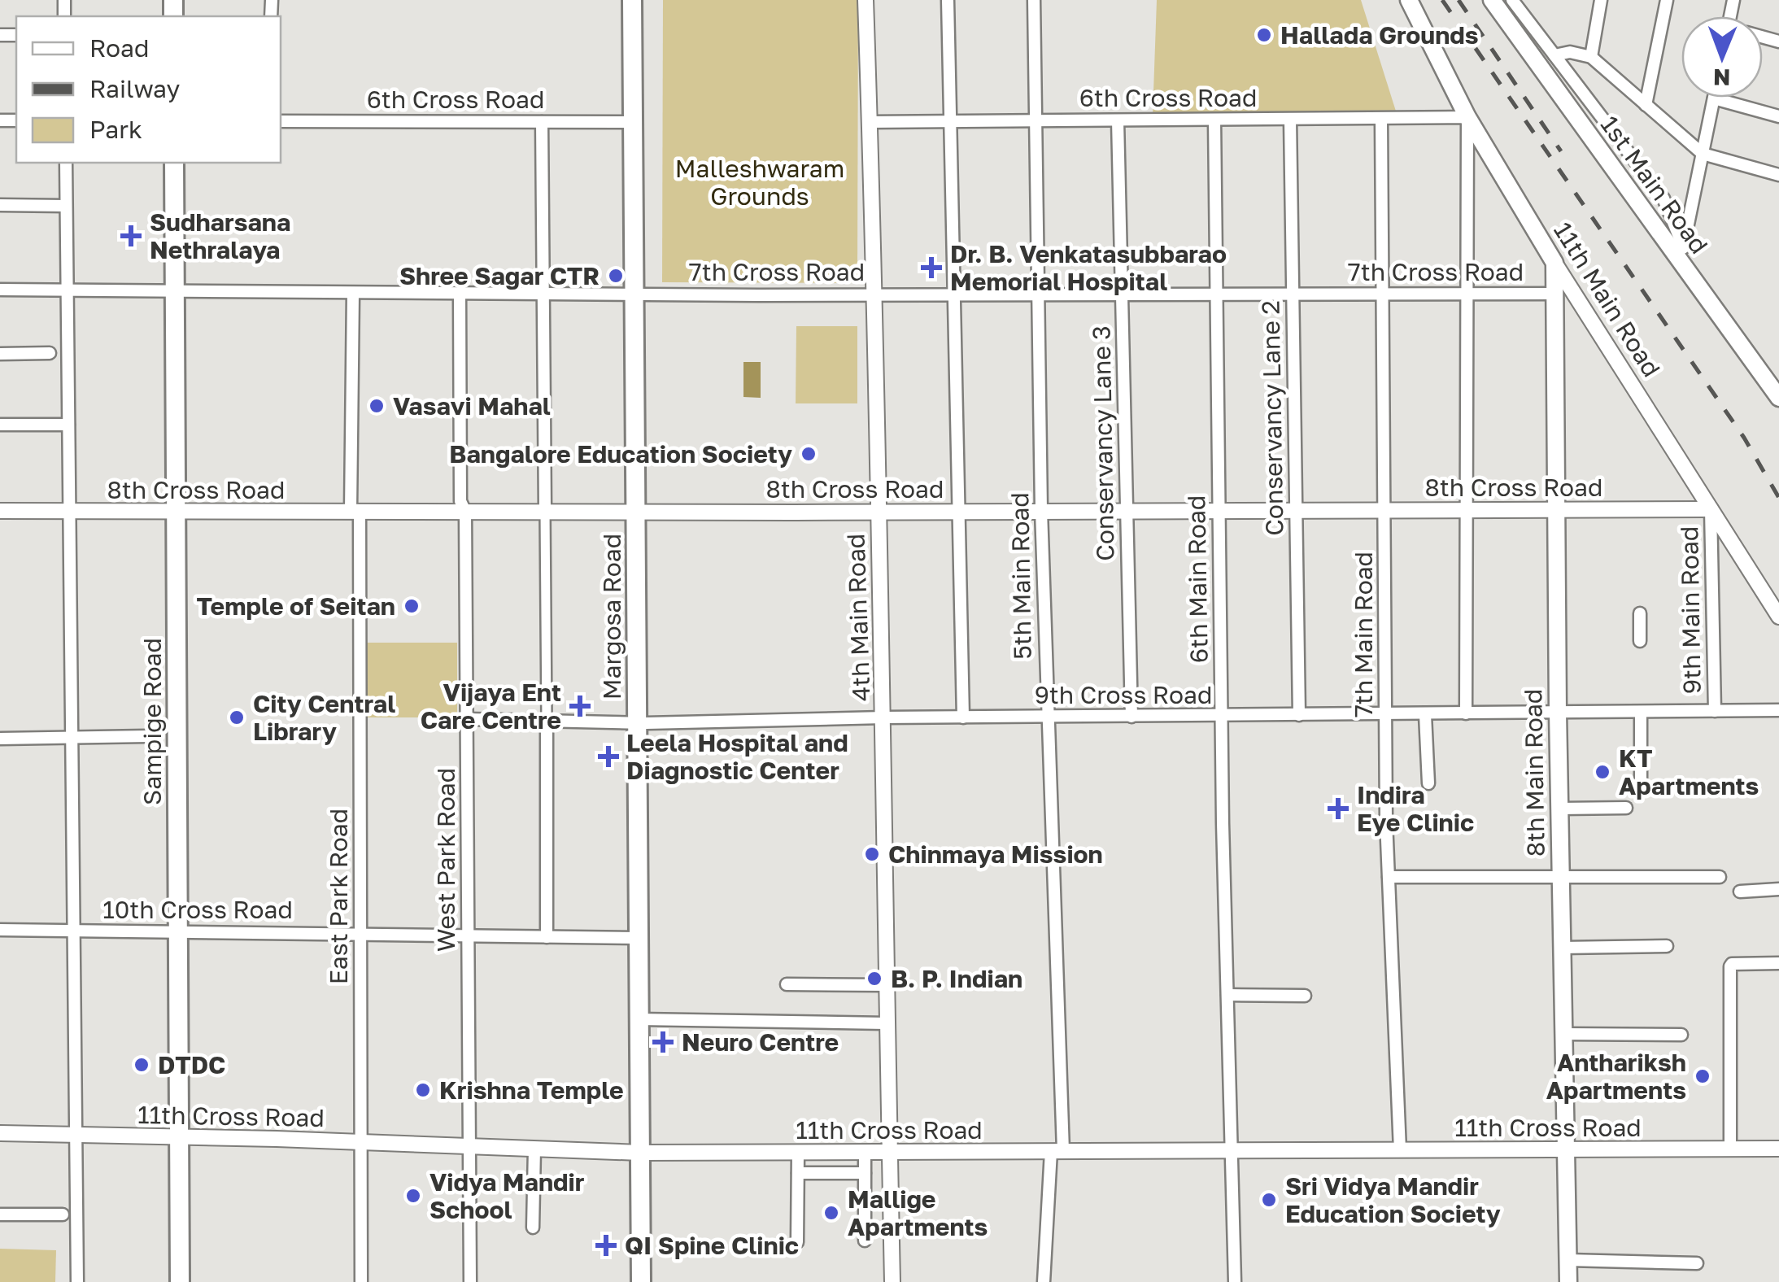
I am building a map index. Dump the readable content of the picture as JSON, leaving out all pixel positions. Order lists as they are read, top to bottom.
{
  "streets": {
    "main road": [
      "1st Main Road",
      "11th Main Road",
      "Margosa Road",
      "Sampige Road",
      "8th Main Road"
    ],
    "street": [
      "6th Cross Road",
      "7th Cross Road",
      "Conservancy Lane 2",
      "Conservancy Lane 3",
      "8th Cross Road",
      "5th Main Road",
      "6th Main Road",
      "9th Main Road",
      "4th Main Road",
      "7th Main Road",
      "9th Cross Road",
      "West Park Road",
      "East Park Road",
      "10th Cross Road",
      "11th Cross Road"
    ]
  },
  "crossings": [
    ["6th Cross Road", "11th Main Road"],
    ["6th Cross Road", "Conservancy Lane 2"],
    ["6th Cross Road", "Conservancy Lane 3"],
    ["6th Cross Road", "5th Main Road"],
    ["6th Cross Road", "6th Main Road"],
    ["6th Cross Road", "Margosa Road"],
    ["6th Cross Road", "4th Main Road"],
    ["6th Cross Road", "7th Main Road"],
    ["7th Cross Road", "Conservancy Lane 2"],
    ["7th Cross Road", "Conservancy Lane 3"],
    ["7th Cross Road", "5th Main Road"],
    ["7th Cross Road", "6th Main Road"],
    ["7th Cross Road", "Margosa Road"],
    ["7th Cross Road", "4th Main Road"],
    ["7th Cross Road", "7th Main Road"],
    ["7th Cross Road", "Sampige Road"],
    ["7th Cross Road", "8th Main Road"],
    ["7th Cross Road", "West Park Road"],
    ["7th Cross Road", "East Park Road"],
    ["11th Main Road", "8th Cross Road"],
    ["11th Main Road", "9th Main Road"],
    ["11th Main Road", "8th Main Road"],
    ["Conservancy Lane 2", "8th Cross Road"],
    ["Conservancy Lane 2", "9th Cross Road"],
    ["Conservancy Lane 3", "8th Cross Road"],
    ["Conservancy Lane 3", "9th Cross Road"],
    ["8th Cross Road", "5th Main Road"],
    ["8th Cross Road", "6th Main Road"],
    ["8th Cross Road", "9th Main Road"],
    ["8th Cross Road", "Margosa Road"],
    ["8th Cross Road", "4th Main Road"],
    ["8th Cross Road", "7th Main Road"],
    ["8th Cross Road", "Sampige Road"],
    ["8th Cross Road", "8th Main Road"],
    ["8th Cross Road", "West Park Road"],
    ["8th Cross Road", "East Park Road"],
    ["5th Main Road", "9th Cross Road"],
    ["5th Main Road", "11th Cross Road"],
    ["6th Main Road", "9th Cross Road"],
    ["6th Main Road", "11th Cross Road"],
    ["9th Main Road", "9th Cross Road"],
    ["Margosa Road", "9th Cross Road"],
    ["Margosa Road", "10th Cross Road"],
    ["Margosa Road", "11th Cross Road"],
    ["4th Main Road", "9th Cross Road"],
    ["4th Main Road", "11th Cross Road"],
    ["7th Main Road", "9th Cross Road"],
    ["7th Main Road", "11th Cross Road"],
    ["9th Cross Road", "8th Main Road"],
    ["9th Cross Road", "West Park Road"],
    ["Sampige Road", "10th Cross Road"],
    ["Sampige Road", "11th Cross Road"],
    ["8th Main Road", "11th Cross Road"],
    ["West Park Road", "10th Cross Road"],
    ["West Park Road", "11th Cross Road"],
    ["East Park Road", "10th Cross Road"],
    ["East Park Road", "11th Cross Road"]
  ],
  "parks": ["Malleshwaram Grounds"],
  "places": {
    "other": [
      "Hallada Grounds",
      "Shree Sagar CTR",
      "Vasavi Mahal",
      "Bangalore Education Society",
      "Temple of Seitan",
      "City Central Library",
      "KT Apartments",
      "Chinmaya Mission",
      "B. P. Indian",
      "DTDC",
      "Anthariksh Apartments",
      "Krishna Temple",
      "Vidya Mandir School",
      "Sri Vidya Mandir Education Society",
      "Mallige Apartments"
    ],
    "health": [
      "Sudharsana Nethralaya",
      "Dr. B. Venkatasubbarao Memorial Hospital",
      "Vijaya Ent Care Centre",
      "Leela Hospital and Diagnostic Center",
      "Indira Eye Clinic",
      "Neuro Centre",
      "QI Spine Clinic"
    ]
  },
  "legend": ["Road", "Railway", "Park"],
  "north": "bottom"
}
